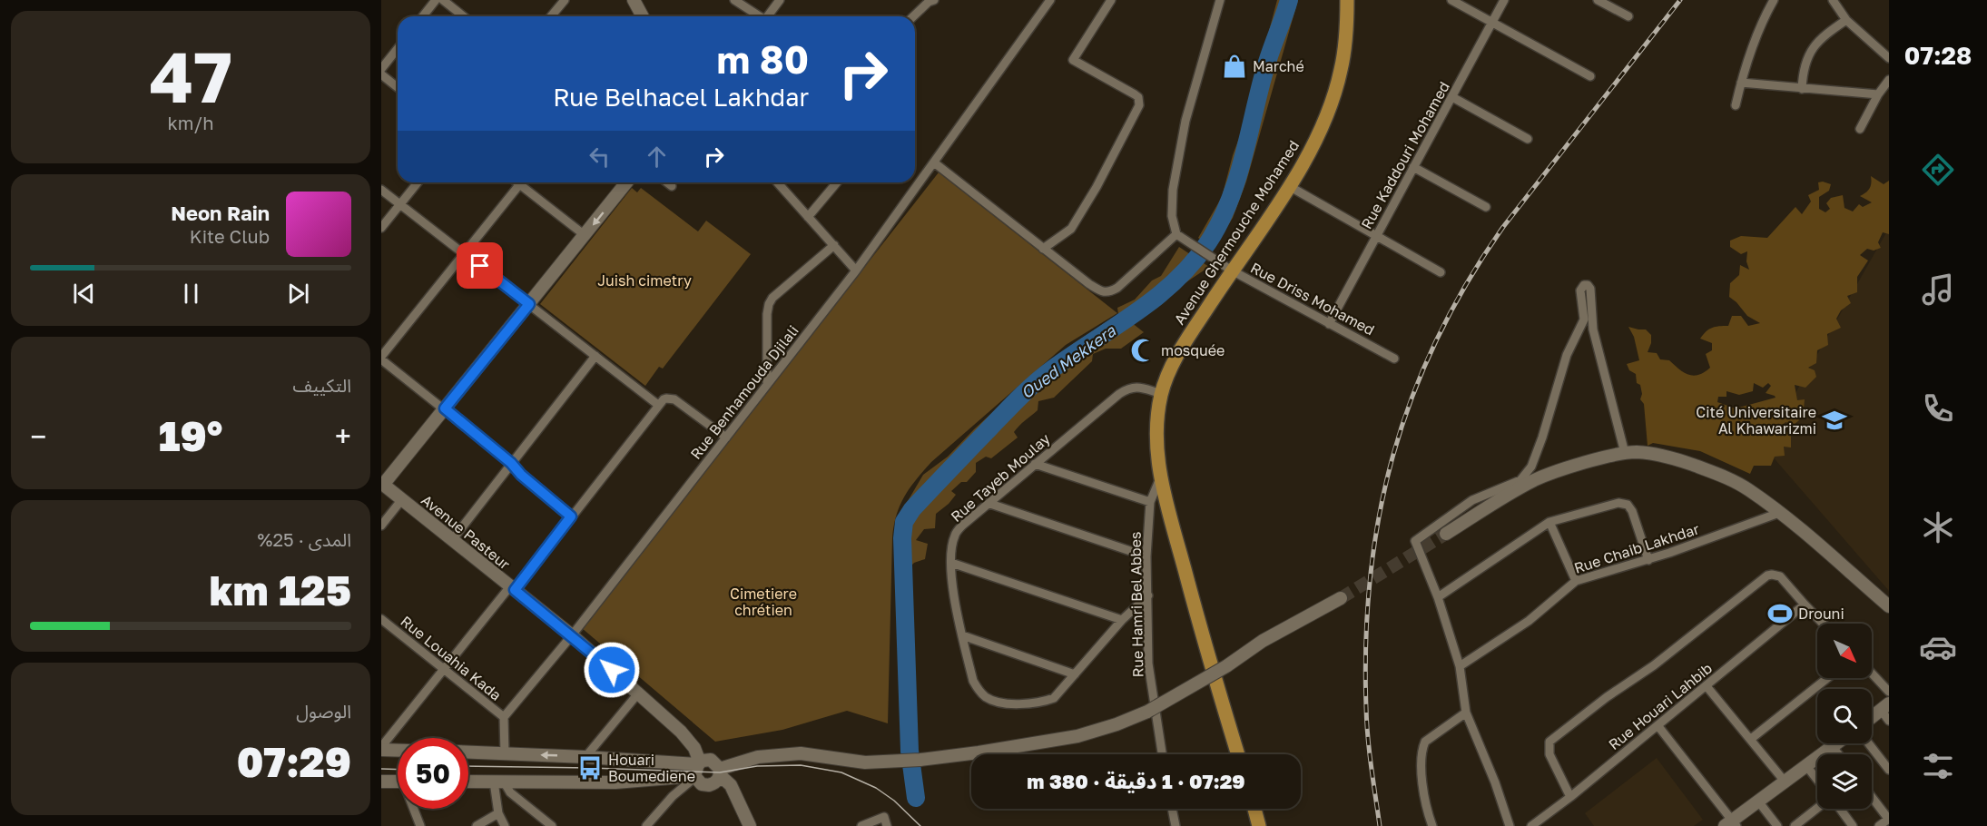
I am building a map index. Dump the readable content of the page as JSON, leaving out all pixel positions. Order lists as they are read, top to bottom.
{
  "streets": {
    "main road": ["Avenue Ghermouche Mohamed"],
    "street": [
      "Rue Kaddouri Mohamed",
      "Rue Driss Mohamed",
      "Rue Benhamouda Djilali",
      "Rue Tayeb Moulay",
      "Avenue Pasteur",
      "Rue Chaib Lakhdar",
      "Rue Hamri Bel Abbes",
      "Rue Louahia Kada",
      "Rue Houari Lahbib"
    ]
  },
  "crossings": [
    ["Rue Kaddouri Mohamed", "Rue Driss Mohamed"],
    ["Avenue Ghermouche Mohamed", "Rue Driss Mohamed"],
    ["Avenue Ghermouche Mohamed", "Rue Tayeb Moulay"],
    ["Avenue Ghermouche Mohamed", "Rue Hamri Bel Abbes"],
    ["Rue Benhamouda Djilali", "Avenue Pasteur"],
    ["Rue Benhamouda Djilali", "Rue Louahia Kada"],
    ["Rue Tayeb Moulay", "Rue Hamri Bel Abbes"]
  ],
  "water": ["Oued Mekkera"],
  "parks": ["Juish cimetry", "Cimetiere chrétien"],
  "places": {
    "shop": ["Marché"],
    "mosque": ["mosquée"],
    "school or university": ["Cité Universitaire Al Khawarizmi"],
    "sports": ["Drouni"],
    "bus stop": ["Houari Boumediene"]
  },
  "north": "bottom right",
  "page": {
    "tabs": "07:28",
    "tile": [
      ["47", "km/h"],
      "التكييف",
      ["المدى · 25%", "125 km"],
      ["الوصول", "07:29"]
    ],
    "turn": ["80 m", "Rue Belhacel Lakhdar"],
    "song": ["Neon Rain", "Kite Club"],
    "heat": ["−", "19°", "+"],
    "limit": "50",
    "trip": "07:29 · 1 دقيقة · 380 m"
  }
}
